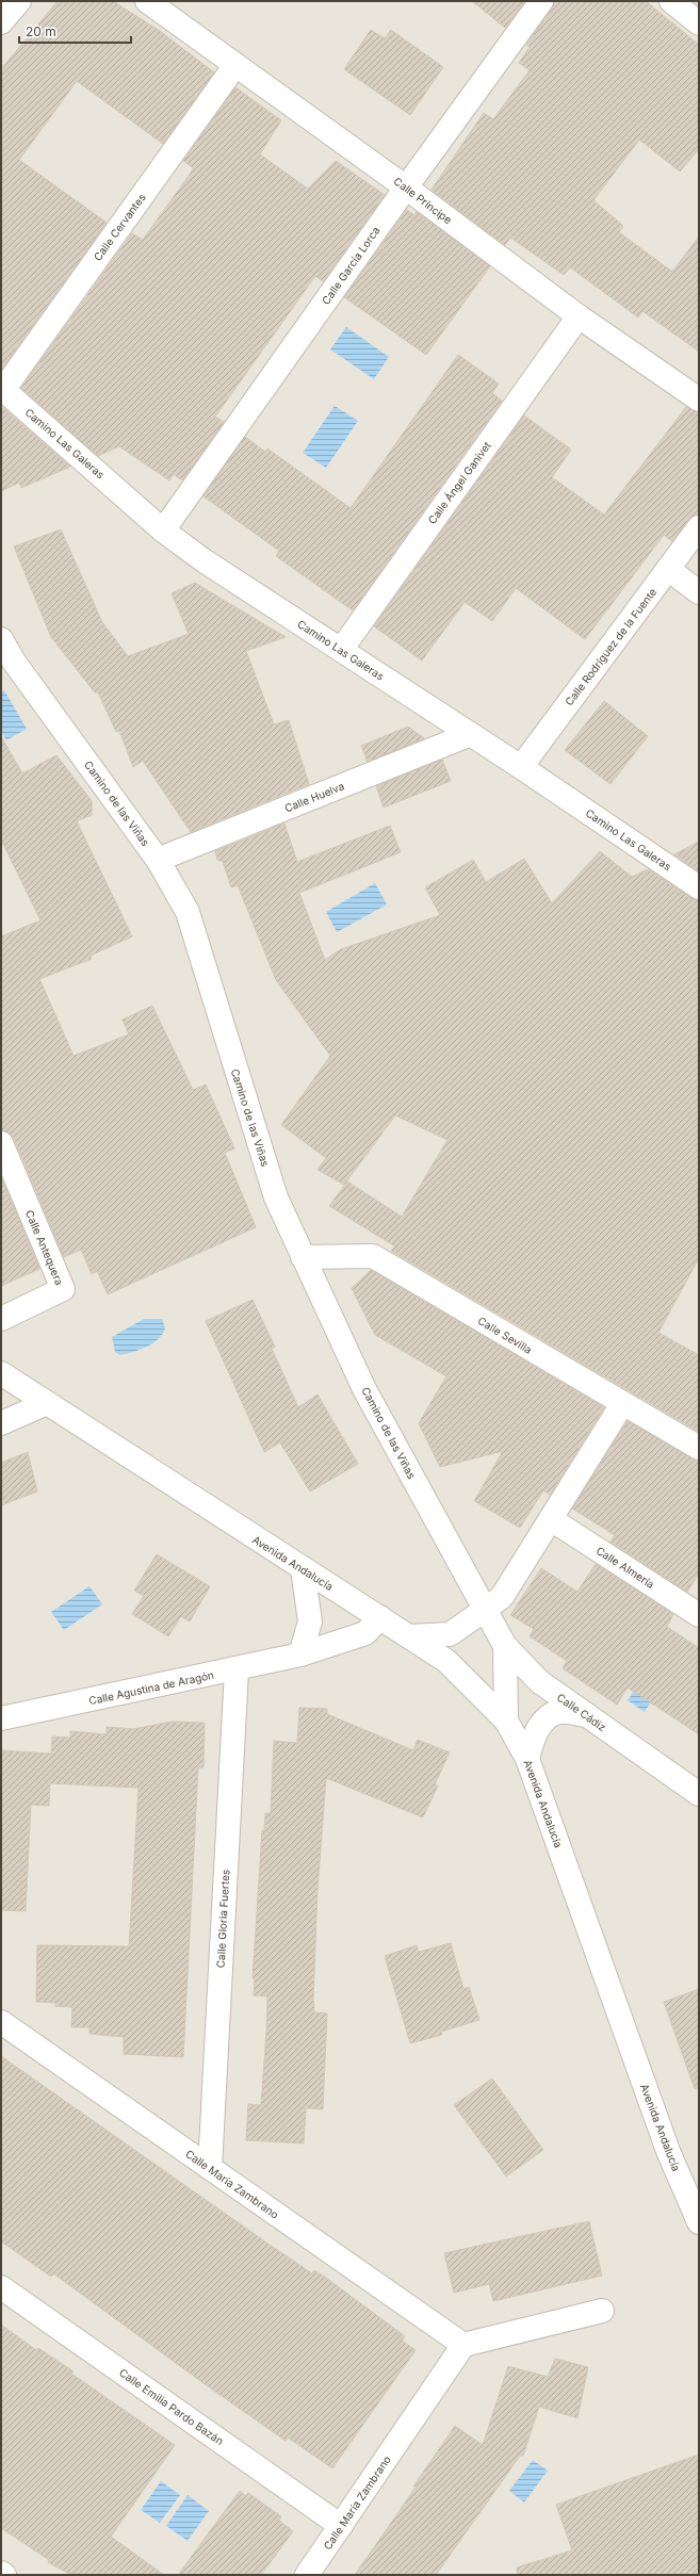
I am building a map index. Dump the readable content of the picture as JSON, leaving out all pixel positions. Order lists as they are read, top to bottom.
{
  "streets": {
    "street": [
      "Calle Príncipe",
      "Calle Cervantes",
      "Calle García Lorca",
      "Camino Las Galeras",
      "Calle Ángel Ganivet",
      "Calle Rodríguez de la Fuente",
      "Calle Huelva",
      "Camino de las Viñas",
      "Calle Antequera",
      "Calle Sevilla",
      "Avenida Andalucía",
      "Calle Almería",
      "Calle Agustina de Aragón",
      "Calle Cádiz",
      "Calle Gloria Fuertes",
      "Calle María Zambrano",
      "Calle Emilia Pardo Bazán"
    ]
  },
  "crossings": [
    ["Calle Príncipe", "Calle Cervantes"],
    ["Calle Príncipe", "Calle García Lorca"],
    ["Calle Príncipe", "Calle Ángel Ganivet"],
    ["Calle Cervantes", "Camino Las Galeras"],
    ["Calle García Lorca", "Camino Las Galeras"],
    ["Camino Las Galeras", "Calle Ángel Ganivet"],
    ["Camino Las Galeras", "Calle Rodríguez de la Fuente"],
    ["Camino Las Galeras", "Calle Huelva"],
    ["Calle Huelva", "Camino de las Viñas"],
    ["Camino de las Viñas", "Calle Sevilla"],
    ["Camino de las Viñas", "Calle Cádiz"],
    ["Avenida Andalucía", "Calle Agustina de Aragón"],
    ["Calle Agustina de Aragón", "Calle Gloria Fuertes"],
    ["Calle Gloria Fuertes", "Calle María Zambrano"],
    ["Calle María Zambrano", "Calle Emilia Pardo Bazán"]
  ],
  "scale_bar": "20 m"
}
